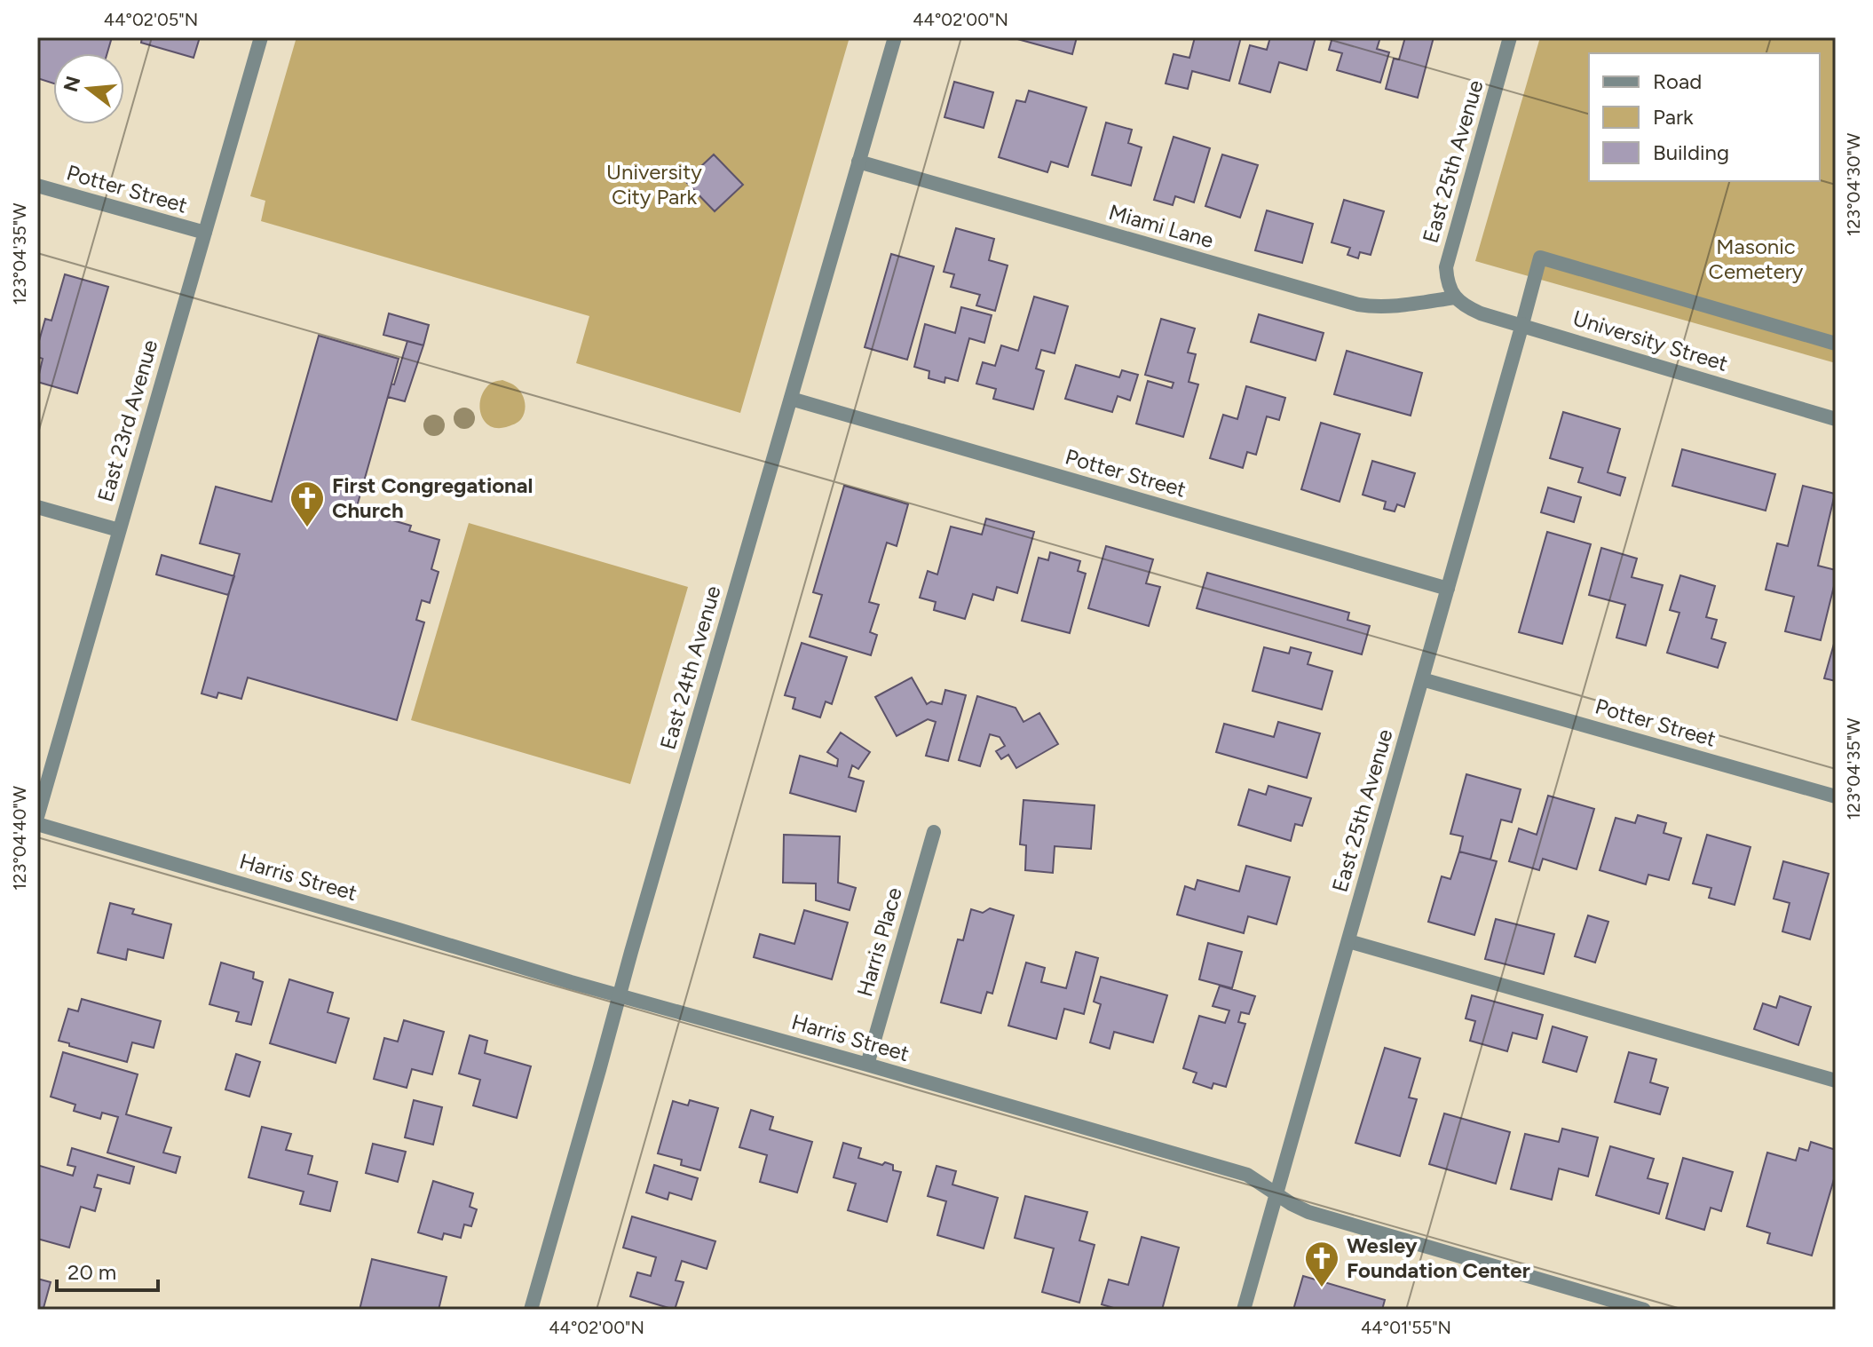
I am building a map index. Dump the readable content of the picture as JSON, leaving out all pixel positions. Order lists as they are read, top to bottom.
{
  "streets": {
    "street": [
      "East 25th Avenue",
      "Potter Street",
      "Miami Lane",
      "University Street",
      "East 23rd Avenue",
      "East 24th Avenue",
      "Harris Street",
      "Harris Place"
    ]
  },
  "crossings": [
    ["East 25th Avenue", "Potter Street"],
    ["East 25th Avenue", "Miami Lane"],
    ["East 25th Avenue", "University Street"],
    ["East 25th Avenue", "Harris Street"],
    ["Potter Street", "East 23rd Avenue"],
    ["Potter Street", "East 24th Avenue"],
    ["Miami Lane", "University Street"],
    ["Miami Lane", "East 24th Avenue"],
    ["East 24th Avenue", "Harris Street"],
    ["Harris Street", "Harris Place"]
  ],
  "parks": ["University City Park", "Masonic Cemetery"],
  "places": {
    "church": ["First Congregational Church", "Wesley Foundation Center"]
  },
  "legend": ["Road", "Park", "Building"],
  "scale_bar": "20 m",
  "north": "left",
  "coordinates": [
    "44°02'05\"N",
    "44°02'00\"N",
    "123°04'30\"W",
    "123°04'35\"W",
    "123°04'40\"W",
    "44°01'55\"N"
  ]
}
